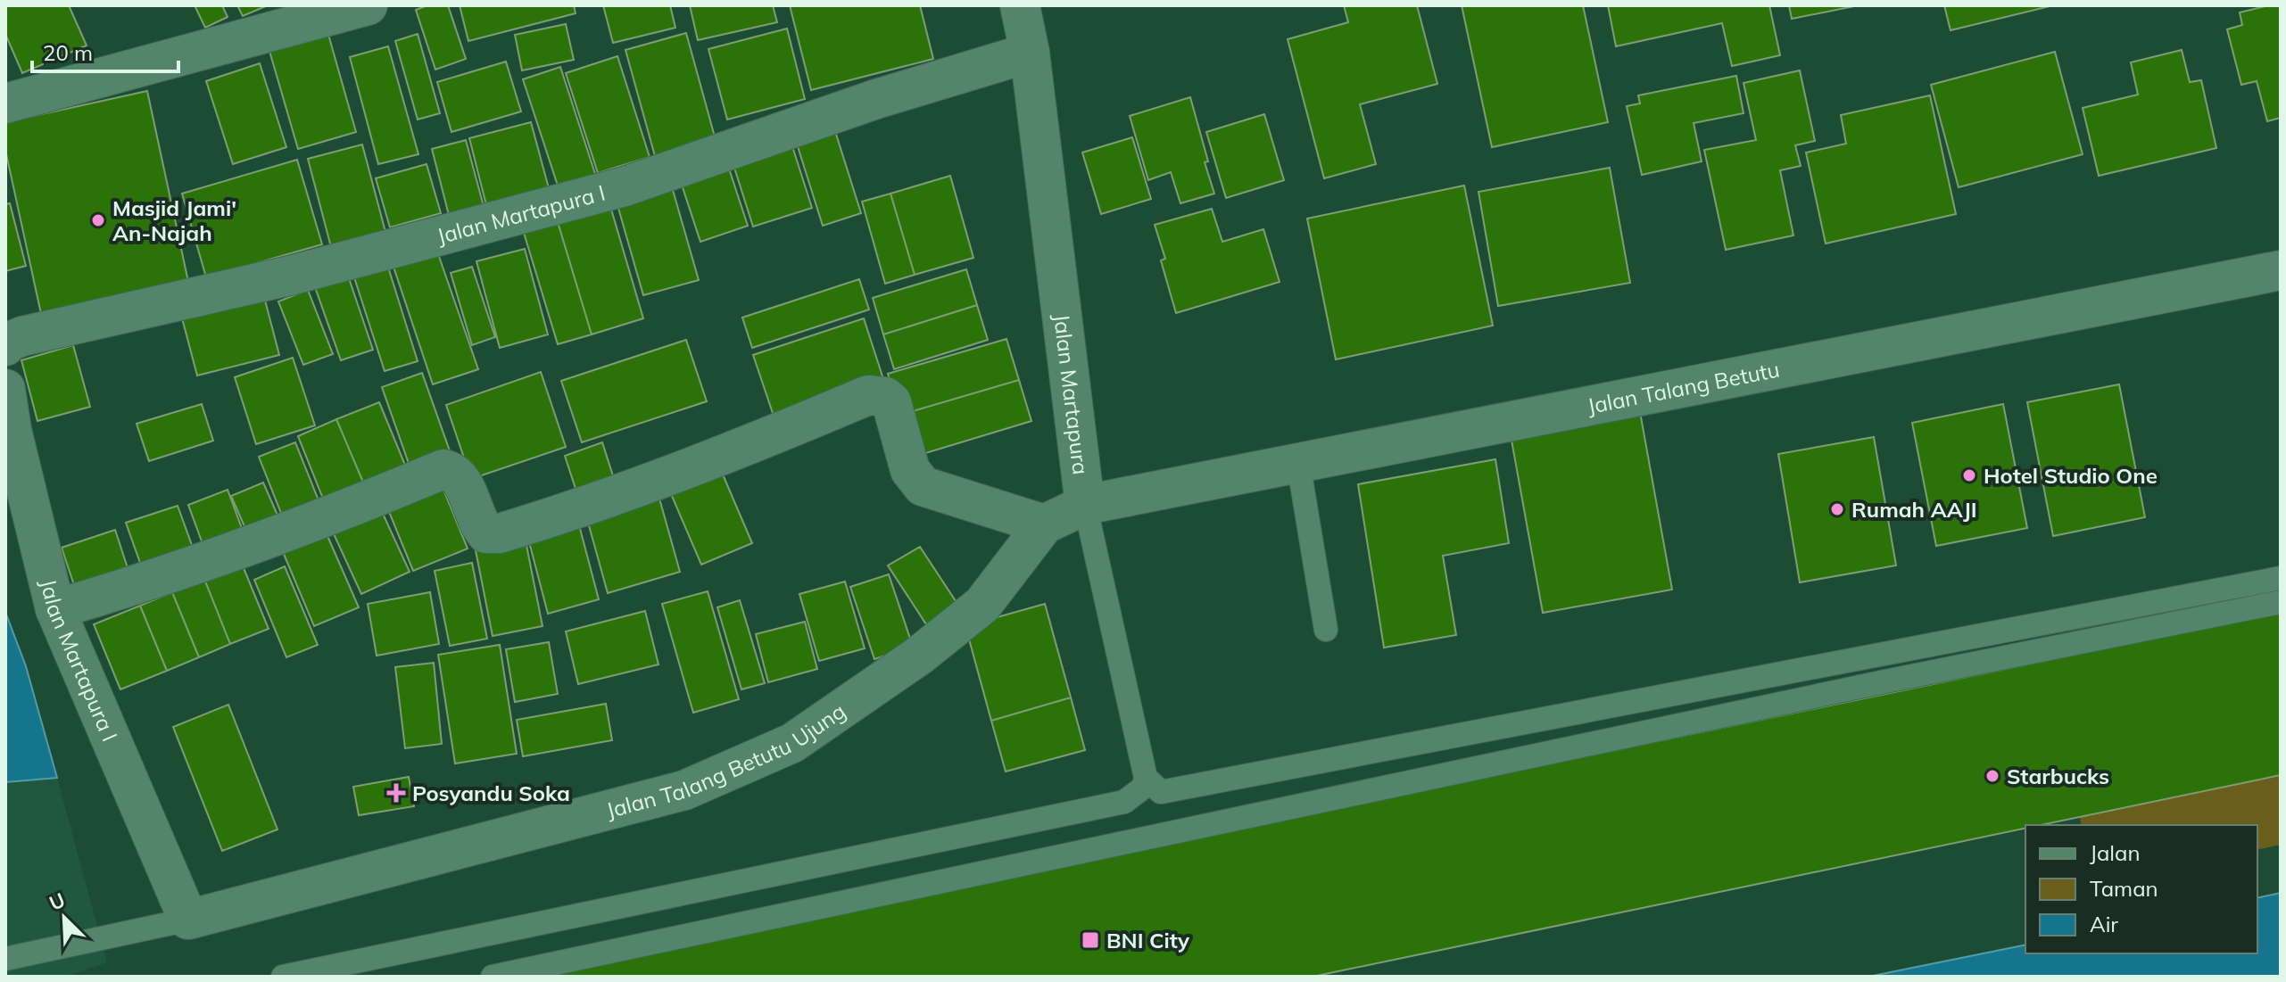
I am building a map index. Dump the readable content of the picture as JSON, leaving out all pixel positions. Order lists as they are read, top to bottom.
{
  "streets": {
    "street": [
      "Jalan Martapura I",
      "Jalan Talang Betutu",
      "Jalan Martapura",
      "Jalan Talang Betutu Ujung"
    ]
  },
  "crossings": [
    ["Jalan Martapura I", "Jalan Martapura"],
    ["Jalan Martapura I", "Jalan Talang Betutu Ujung"],
    ["Jalan Talang Betutu", "Jalan Martapura"],
    ["Jalan Talang Betutu", "Jalan Talang Betutu Ujung"],
    ["Jalan Martapura", "Jalan Talang Betutu Ujung"]
  ],
  "places": {
    "other": [
      "Masjid Jami' An-Najah",
      "Hotel Studio One",
      "Rumah AAJI",
      "Starbucks"
    ],
    "health": ["Posyandu Soka"],
    "transit": ["BNI City"]
  },
  "legend": ["Jalan", "Taman", "Air"],
  "scale_bar": "20 m",
  "north": "top left"
}
